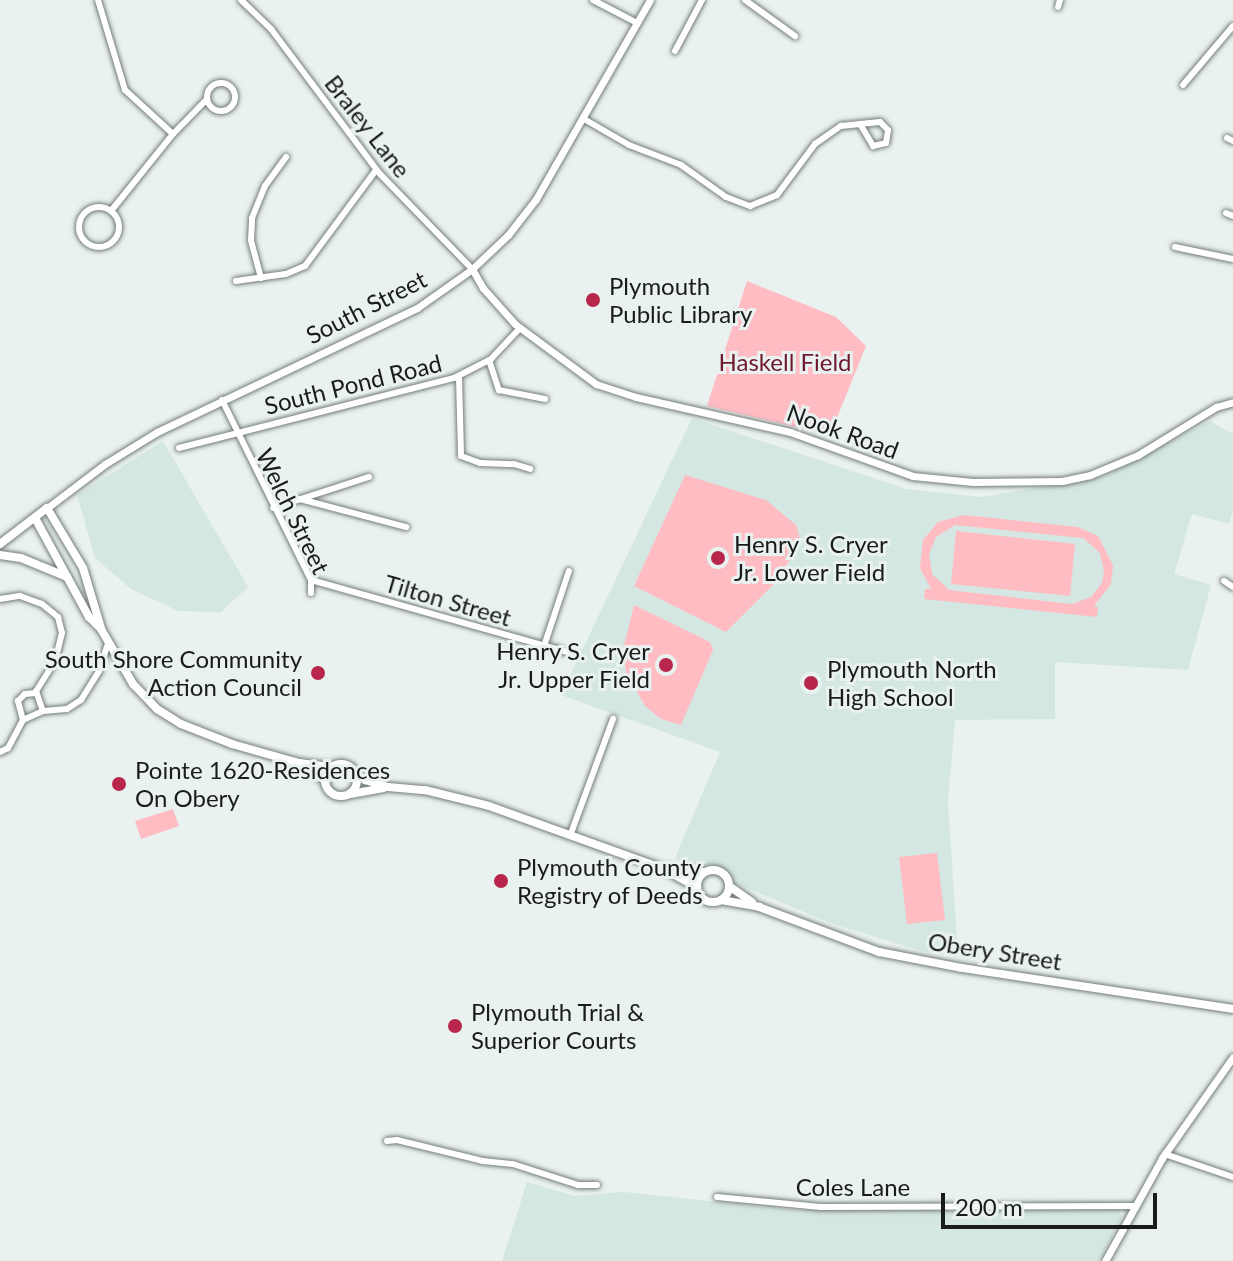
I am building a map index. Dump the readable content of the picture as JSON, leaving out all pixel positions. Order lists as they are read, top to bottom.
{
  "streets": {
    "main road": ["South Street", "Obery Street"],
    "street": [
      "Braley Lane",
      "South Pond Road",
      "Nook Road",
      "Welch Street",
      "Tilton Street",
      "Coles Lane"
    ]
  },
  "crossings": [
    ["Braley Lane", "South Street"],
    ["Braley Lane", "Nook Road"],
    ["South Street", "Nook Road"],
    ["South Street", "Welch Street"],
    ["South Street", "Obery Street"],
    ["South Pond Road", "Nook Road"],
    ["South Pond Road", "Welch Street"],
    ["Welch Street", "Tilton Street"]
  ],
  "parks": ["Haskell Field"],
  "places": [
    "Plymouth Public Library",
    "Henry S. Cryer Jr. Lower Field",
    "Henry S. Cryer Jr. Upper Field",
    "South Shore Community Action Council",
    "Plymouth North High School",
    "Pointe 1620-Residences On Obery",
    "Plymouth County Registry of Deeds",
    "Plymouth Trial & Superior Courts"
  ],
  "scale_bar": "200 m"
}
